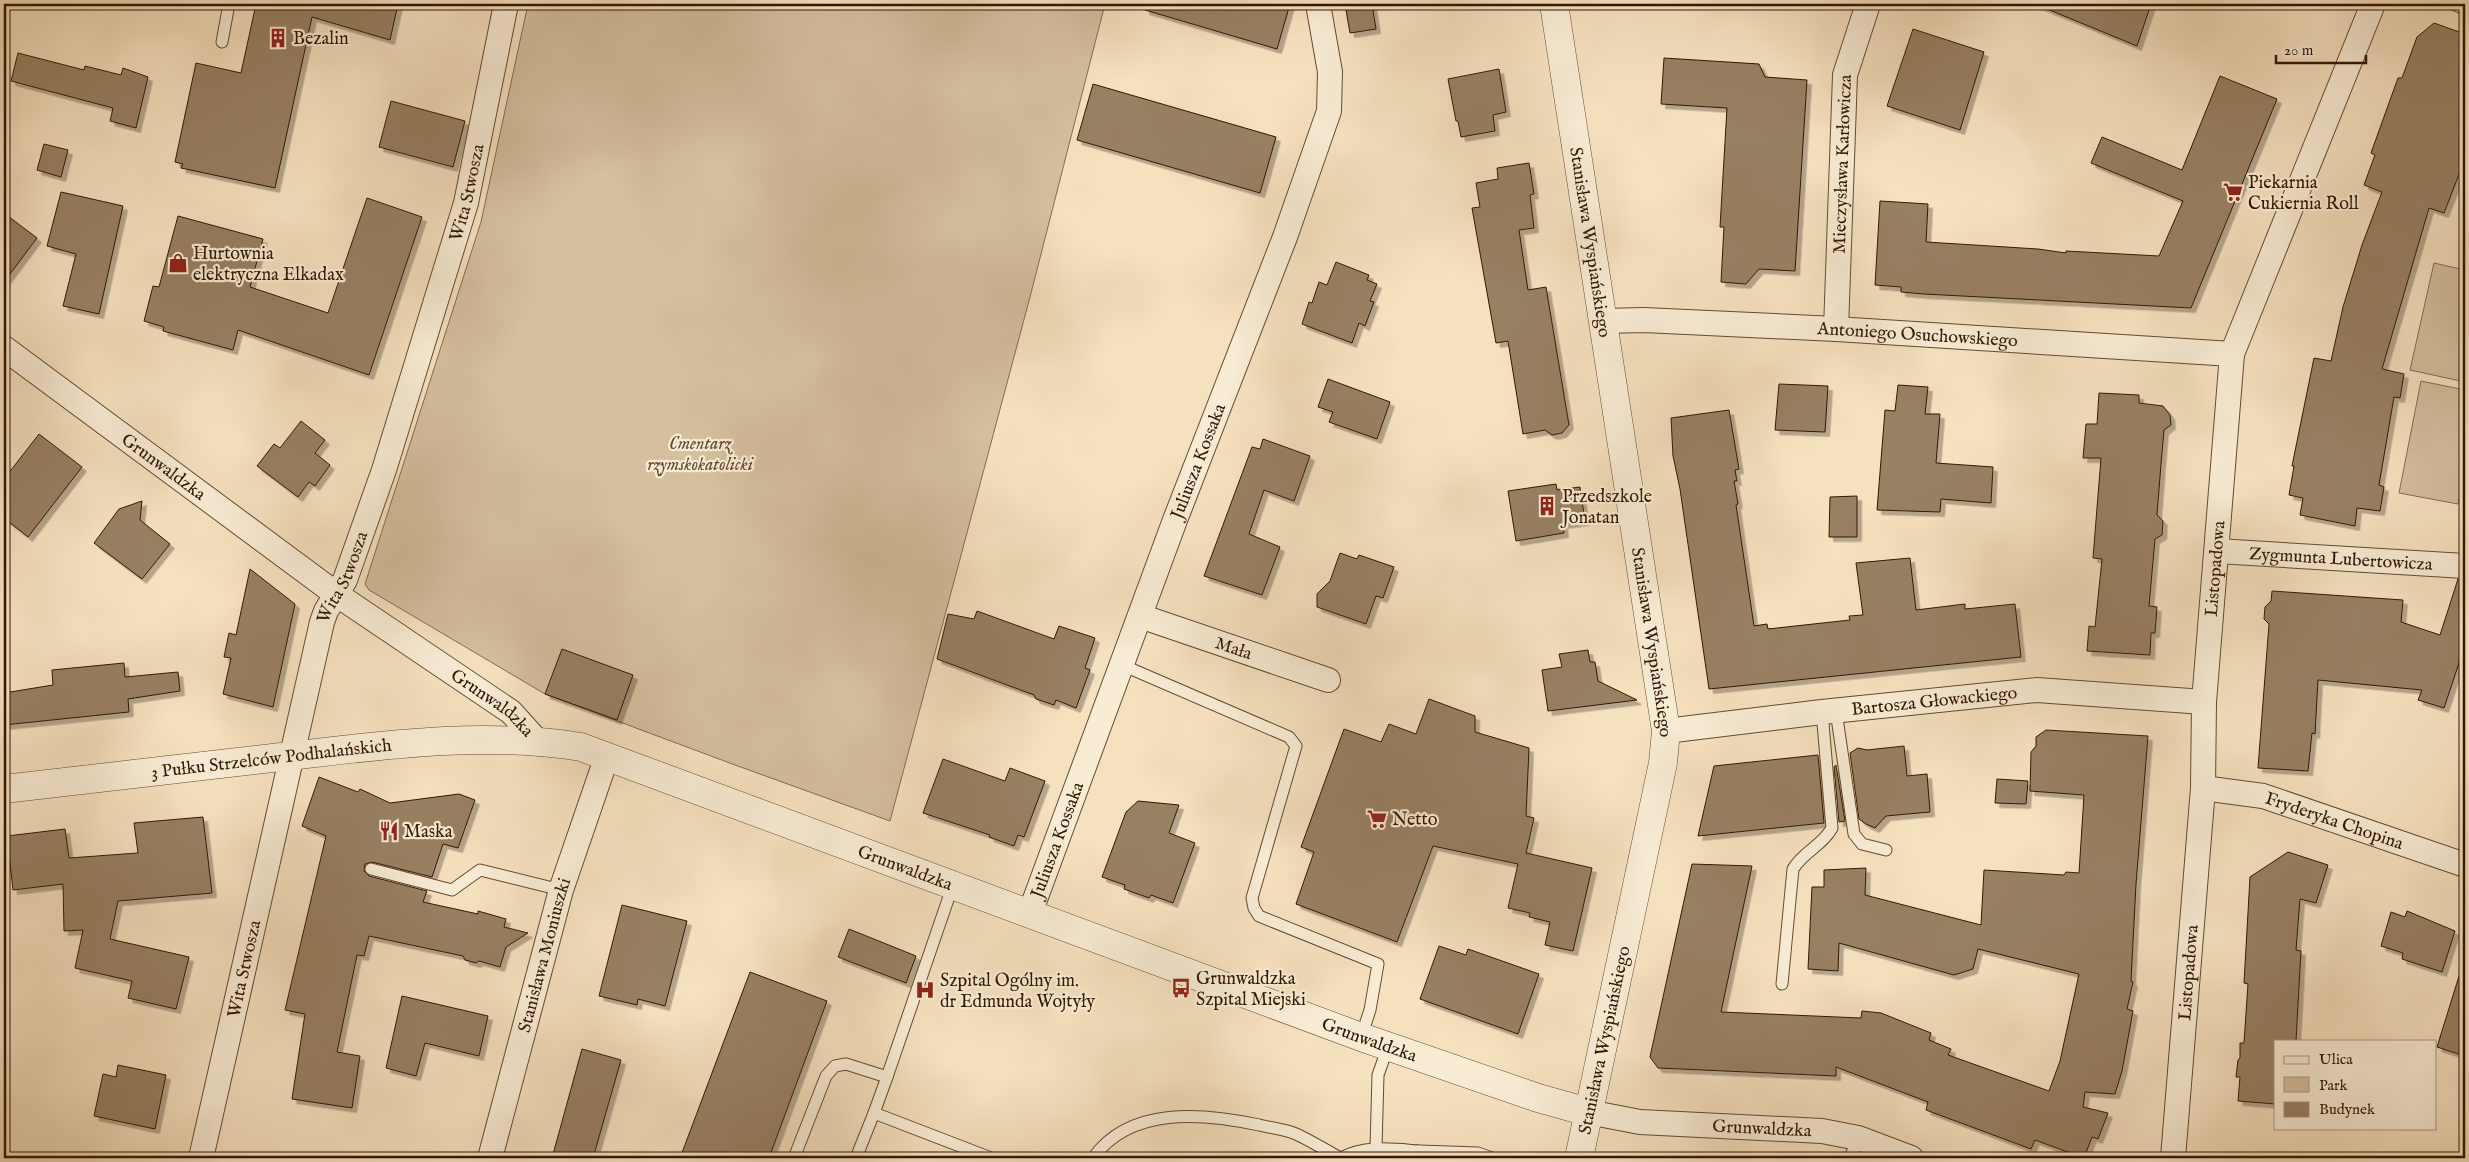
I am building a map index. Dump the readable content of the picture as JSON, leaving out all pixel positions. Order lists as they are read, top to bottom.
{
  "streets": {
    "street": [
      "Mieczysława Karłowicza",
      "Wita Stwosza",
      "Stanisława Wyspiańskiego",
      "Antoniego Osuchowskiego",
      "Juliusza Kossaka",
      "Grunwaldzka",
      "Zygmunta Lubertowicza",
      "Listopadowa",
      "Mała",
      "Bartosza Głowackiego",
      "3 Pułku Strzelców Podhalańskich",
      "Fryderyka Chopina",
      "Stanisława Moniuszki"
    ]
  },
  "crossings": [
    ["Mieczysława Karłowicza", "Antoniego Osuchowskiego"],
    ["Wita Stwosza", "Grunwaldzka"],
    ["Wita Stwosza", "3 Pułku Strzelców Podhalańskich"],
    ["Stanisława Wyspiańskiego", "Antoniego Osuchowskiego"],
    ["Stanisława Wyspiańskiego", "Grunwaldzka"],
    ["Stanisława Wyspiańskiego", "Bartosza Głowackiego"],
    ["Antoniego Osuchowskiego", "Listopadowa"],
    ["Juliusza Kossaka", "Grunwaldzka"],
    ["Juliusza Kossaka", "Mała"],
    ["Grunwaldzka", "3 Pułku Strzelców Podhalańskich"],
    ["Grunwaldzka", "Stanisława Moniuszki"],
    ["Zygmunta Lubertowicza", "Listopadowa"],
    ["Listopadowa", "Bartosza Głowackiego"],
    ["Listopadowa", "Fryderyka Chopina"]
  ],
  "parks": ["Cmentarz rzymskokatolicki"],
  "places": {
    "building": ["Bezalin", "Przedszkole Jonatan"],
    "supermarket": ["Piekarnia Cukiernia Roll", "Netto"],
    "shop": ["Hurtownia elektryczna Elkadax"],
    "restaurant": ["Maska"],
    "bus stop": ["Grunwaldzka Szpital Miejski"],
    "hospital": ["Szpital Ogólny im. dr Edmunda Wojtyły"]
  },
  "legend": ["Ulica", "Park", "Budynek"],
  "scale_bar": "20 m"
}
